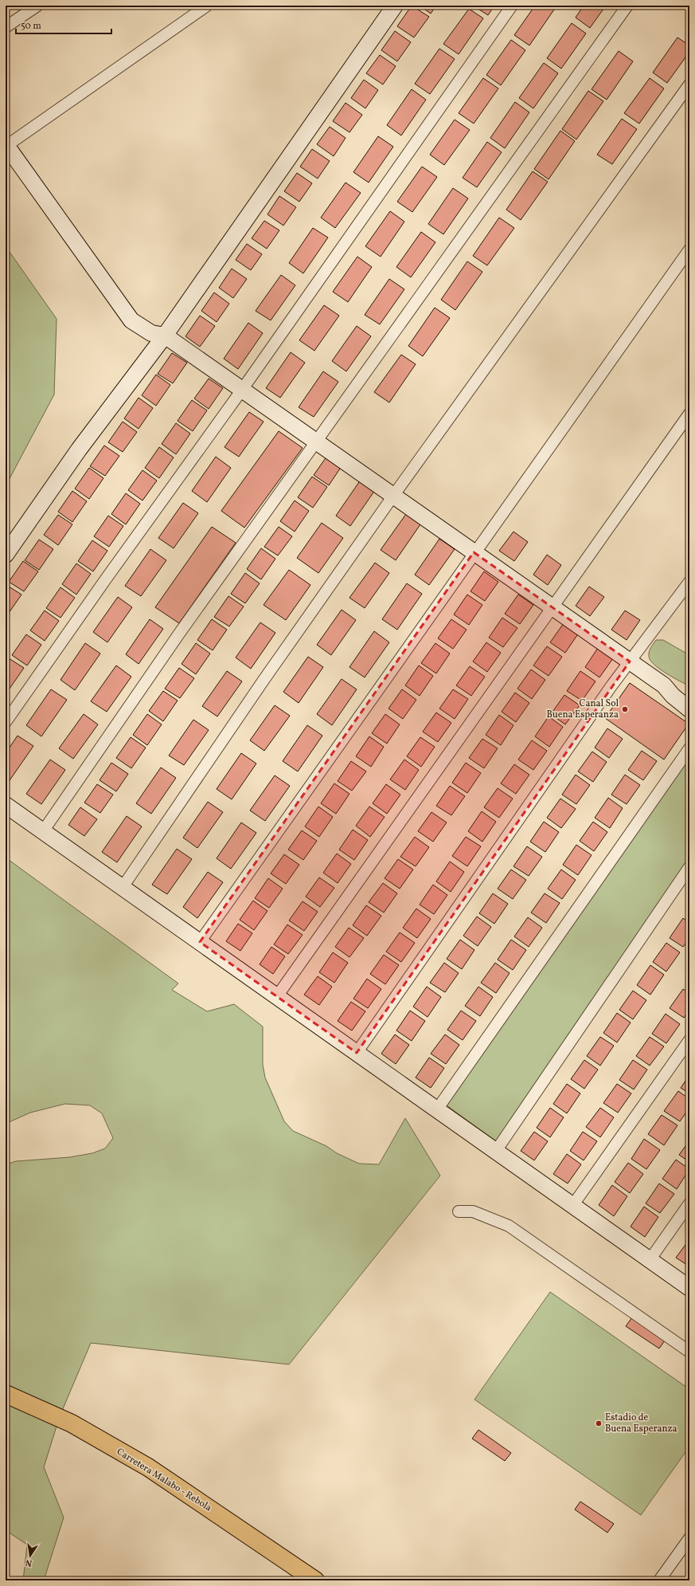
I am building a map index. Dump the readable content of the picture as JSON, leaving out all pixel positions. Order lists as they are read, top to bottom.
{
  "streets": {
    "main road": ["Carretera Malabo - Rebola"]
  },
  "places": ["Canal Sol Buena Esperanza", "Estadio de Buena Esperanza"],
  "scale_bar": "50 m",
  "north": "bottom"
}
